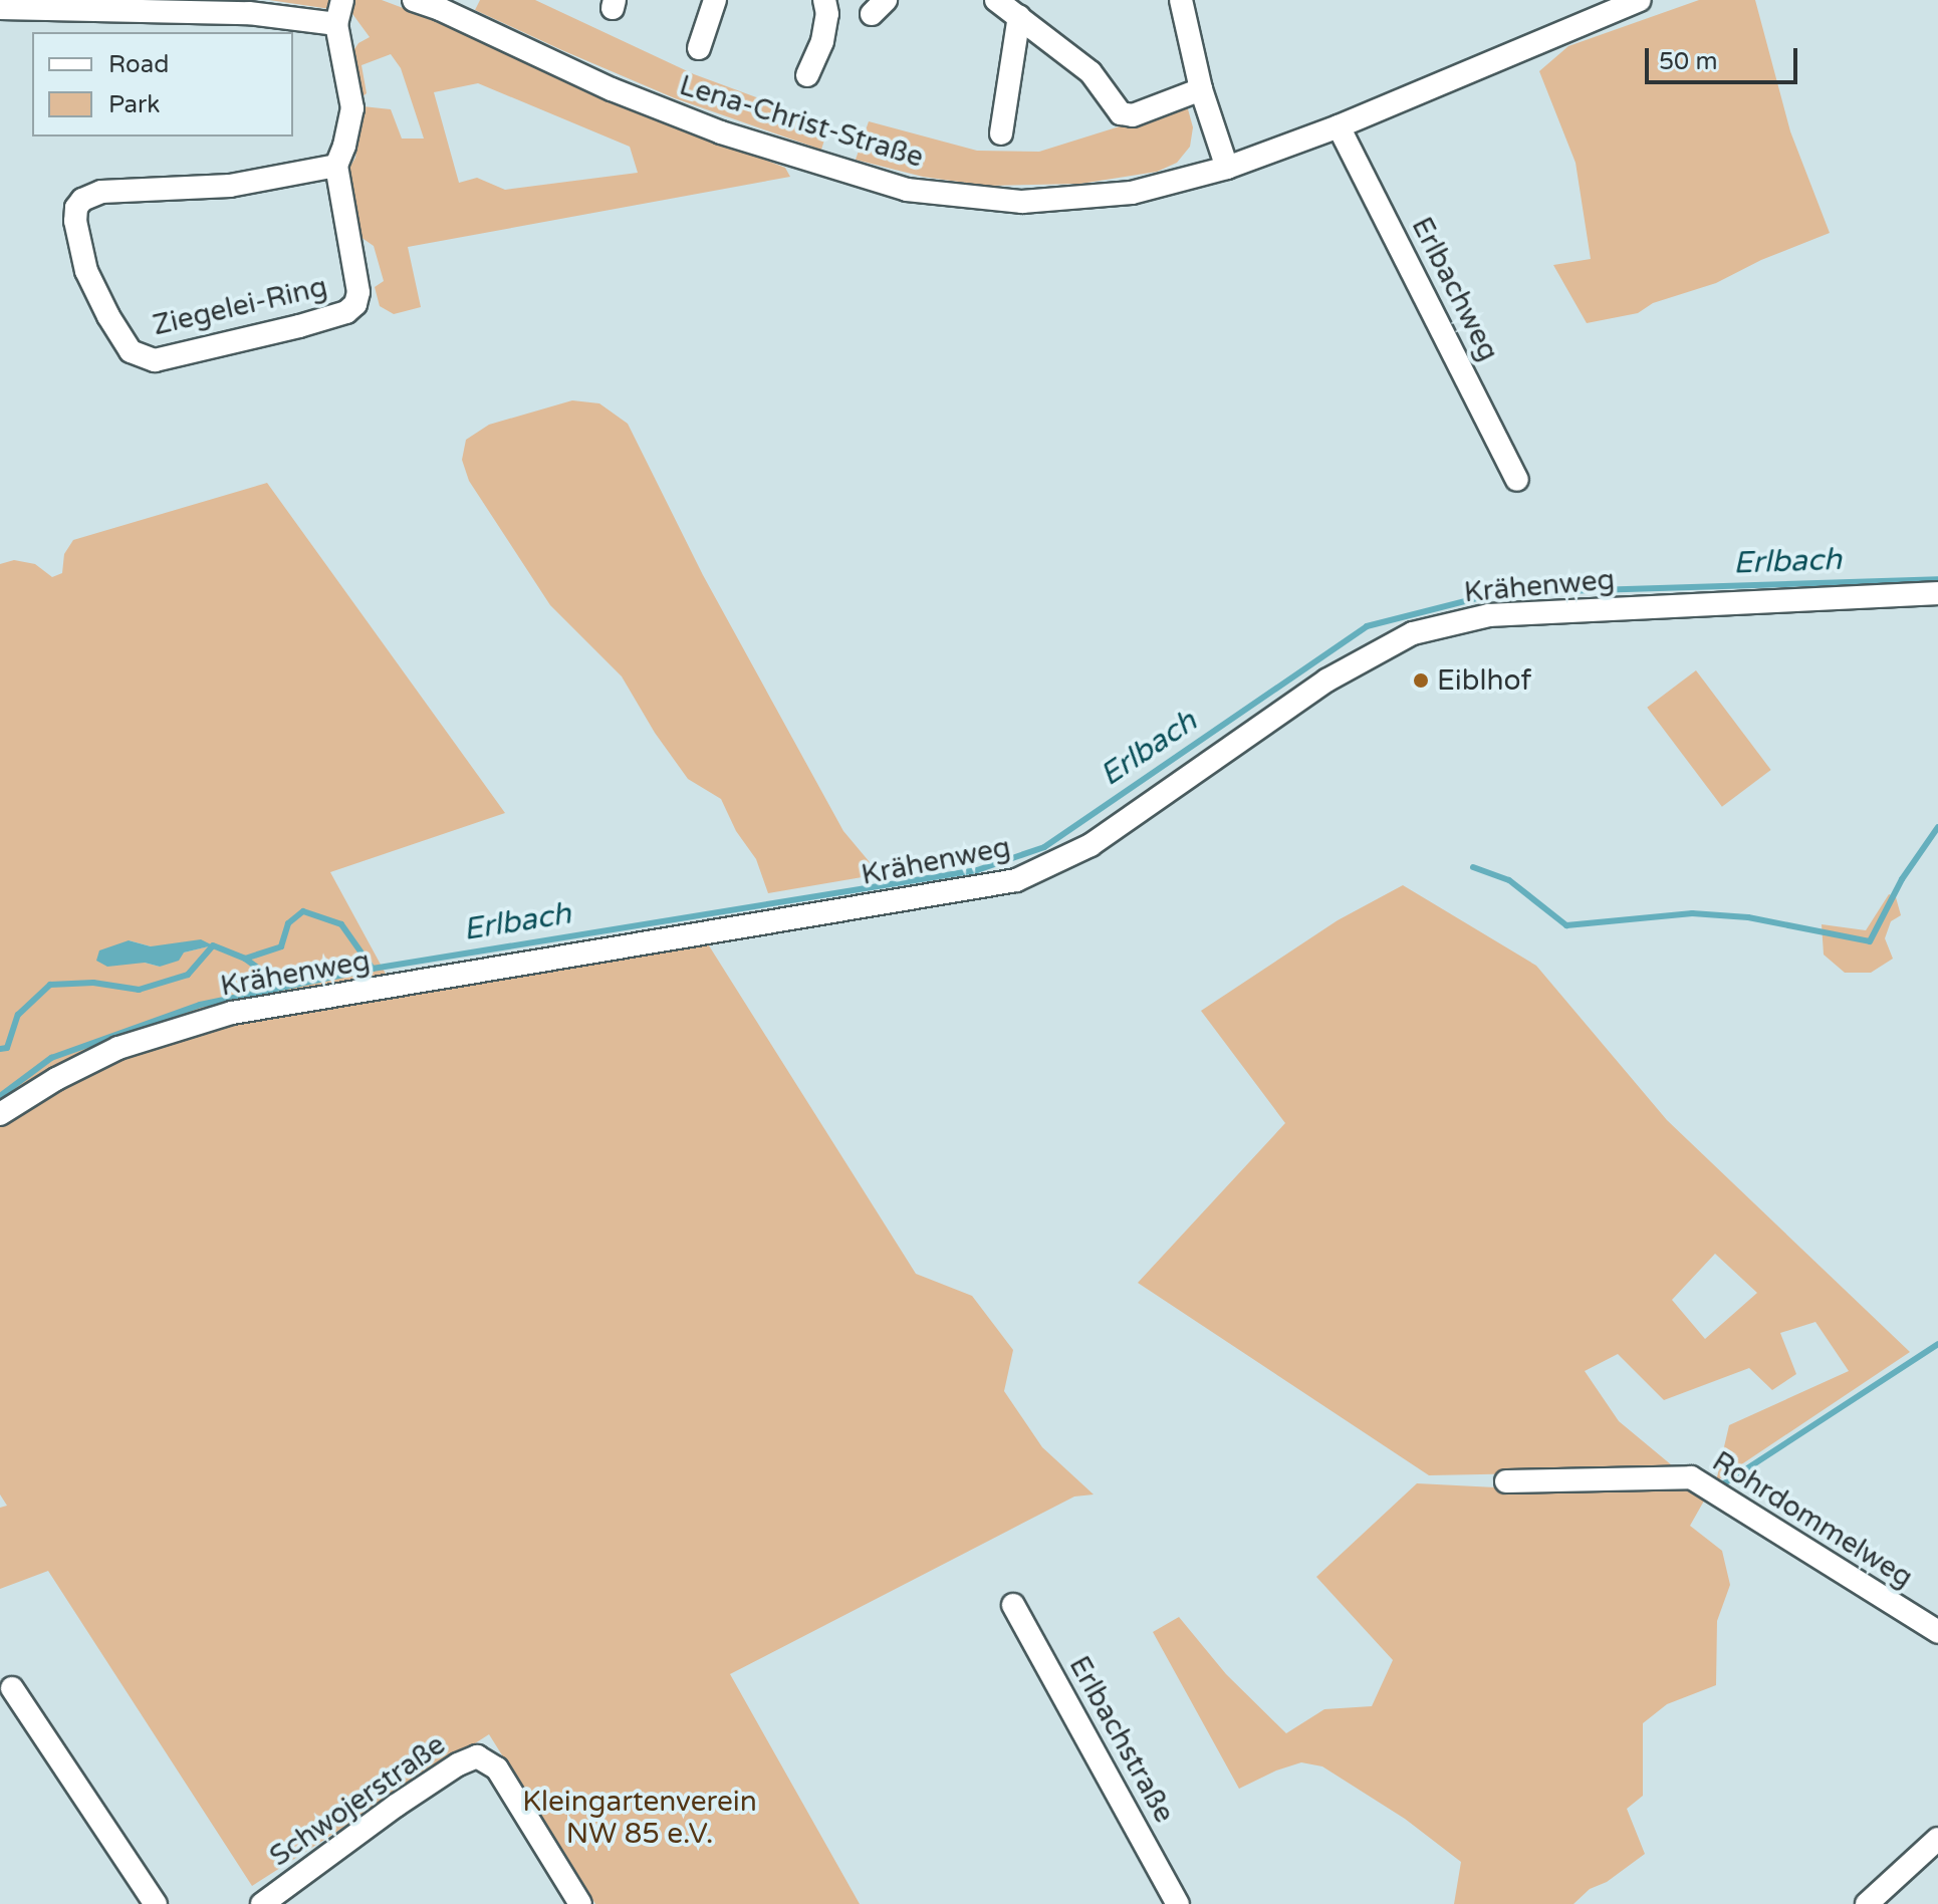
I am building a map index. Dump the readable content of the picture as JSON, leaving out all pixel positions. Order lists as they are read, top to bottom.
{
  "streets": {
    "street": [
      "Lena-Christ-Straße",
      "Erlbachweg",
      "Ziegelei-Ring",
      "Krähenweg",
      "Rohrdommelweg",
      "Erlbachstraße",
      "Schwojerstraße"
    ]
  },
  "crossings": [
    ["Lena-Christ-Straße", "Erlbachweg"]
  ],
  "water": ["Erlbach"],
  "parks": ["Kleingartenverein NW 85 e.V."],
  "places": ["Eiblhof"],
  "legend": ["Road", "Park"],
  "scale_bar": "50 m"
}
